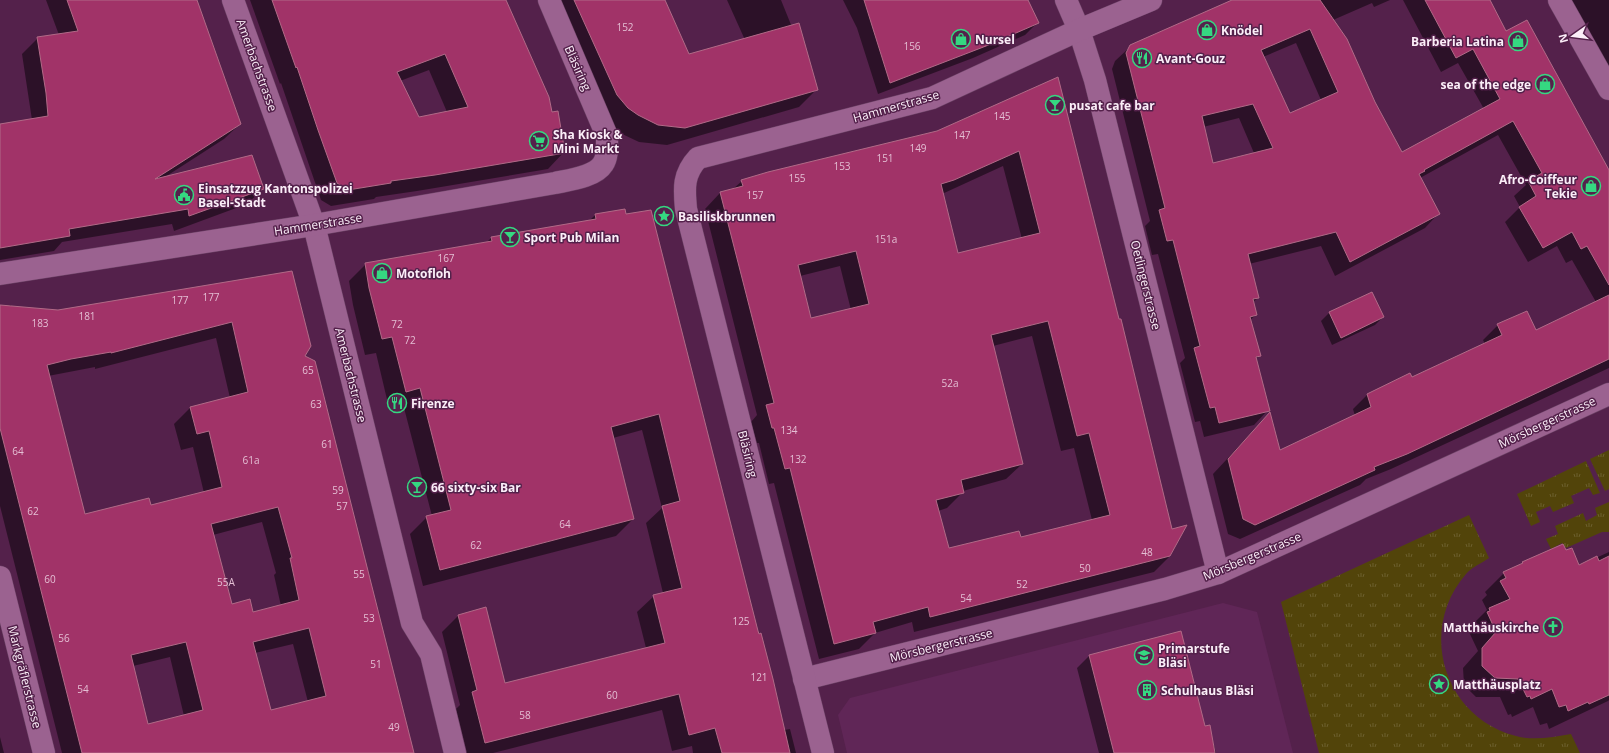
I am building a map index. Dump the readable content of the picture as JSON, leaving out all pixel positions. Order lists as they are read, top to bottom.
{
  "streets": {
    "street": [
      "Amerbachstrasse",
      "Bläsiring",
      "Hammerstrasse",
      "Oetlingerstrasse",
      "Mörsbergerstrasse",
      "Markgräflerstrasse"
    ]
  },
  "crossings": [
    ["Amerbachstrasse", "Hammerstrasse"],
    ["Bläsiring", "Hammerstrasse"],
    ["Bläsiring", "Mörsbergerstrasse"],
    ["Hammerstrasse", "Oetlingerstrasse"],
    ["Oetlingerstrasse", "Mörsbergerstrasse"]
  ],
  "places": {
    "shop": [
      "Knödel",
      "Nursel",
      "Barberia Latina",
      "sea of the edge",
      "Afro-Coiffeur Tekie",
      "Motofloh"
    ],
    "restaurant": ["Avant-Gouz", "Firenze"],
    "bar": ["pusat cafe bar", "Sport Pub Milan", "66 sixty-six Bar"],
    "supermarket": ["Sha Kiosk & Mini Markt"],
    "public building": ["Einsatzzug Kantonspolizei Basel-Stadt"],
    "place": ["Basiliskbrunnen", "Matthäusplatz"],
    "church": ["Matthäuskirche"],
    "school or university": ["Primarstufe Bläsi"],
    "building": ["Schulhaus Bläsi"]
  },
  "house_numbers": [
    "152",
    "156",
    "145",
    "147",
    "149",
    "151",
    "153",
    "155",
    "157",
    "151a",
    "167",
    "177",
    "177",
    "181",
    "183",
    "72",
    "72",
    "65",
    "52a",
    "63",
    "134",
    "61",
    "64",
    "132",
    "61a",
    "59",
    "57",
    "62",
    "64",
    "62",
    "48",
    "50",
    "55",
    "60",
    "55A",
    "52",
    "54",
    "53",
    "125",
    "56",
    "51",
    "121",
    "54",
    "60",
    "58",
    "49"
  ],
  "north": "left"
}
